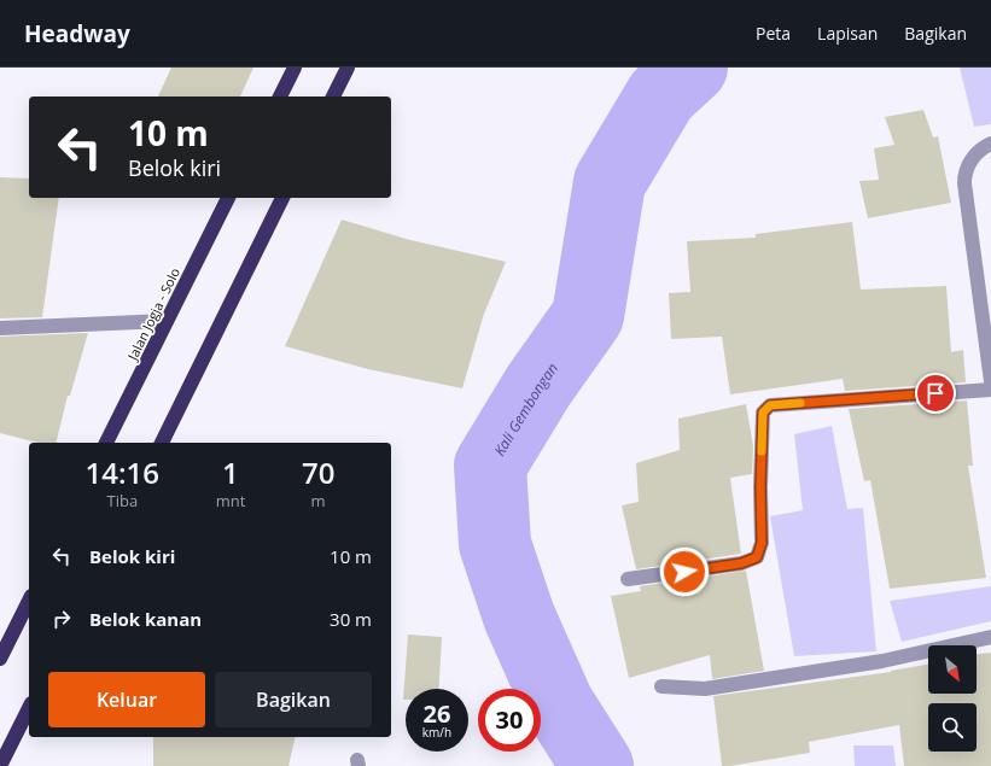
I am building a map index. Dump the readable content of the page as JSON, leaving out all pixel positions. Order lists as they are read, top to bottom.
{
  "streets": {
    "highway": ["Jalan Jogja - Solo"]
  },
  "water": ["Kali Gembongan"],
  "north": "bottom right",
  "page": {
    "header": "Headway",
    "nav": ["Peta", "Lapisan", "Bagikan"],
    "turn": ["10 m", "Belok kiri"],
    "eta": [
      "14:16",
      "Tiba",
      "1",
      "mnt",
      "70",
      "m"
    ],
    "list": [
      {
        "name": "Belok kiri",
        "value": "10 m"
      },
      {
        "name": "Belok kanan",
        "value": "30 m"
      }
    ],
    "buttons": ["Keluar", "Bagikan"],
    "speed": "26 km/h",
    "limit": "30"
  }
}
